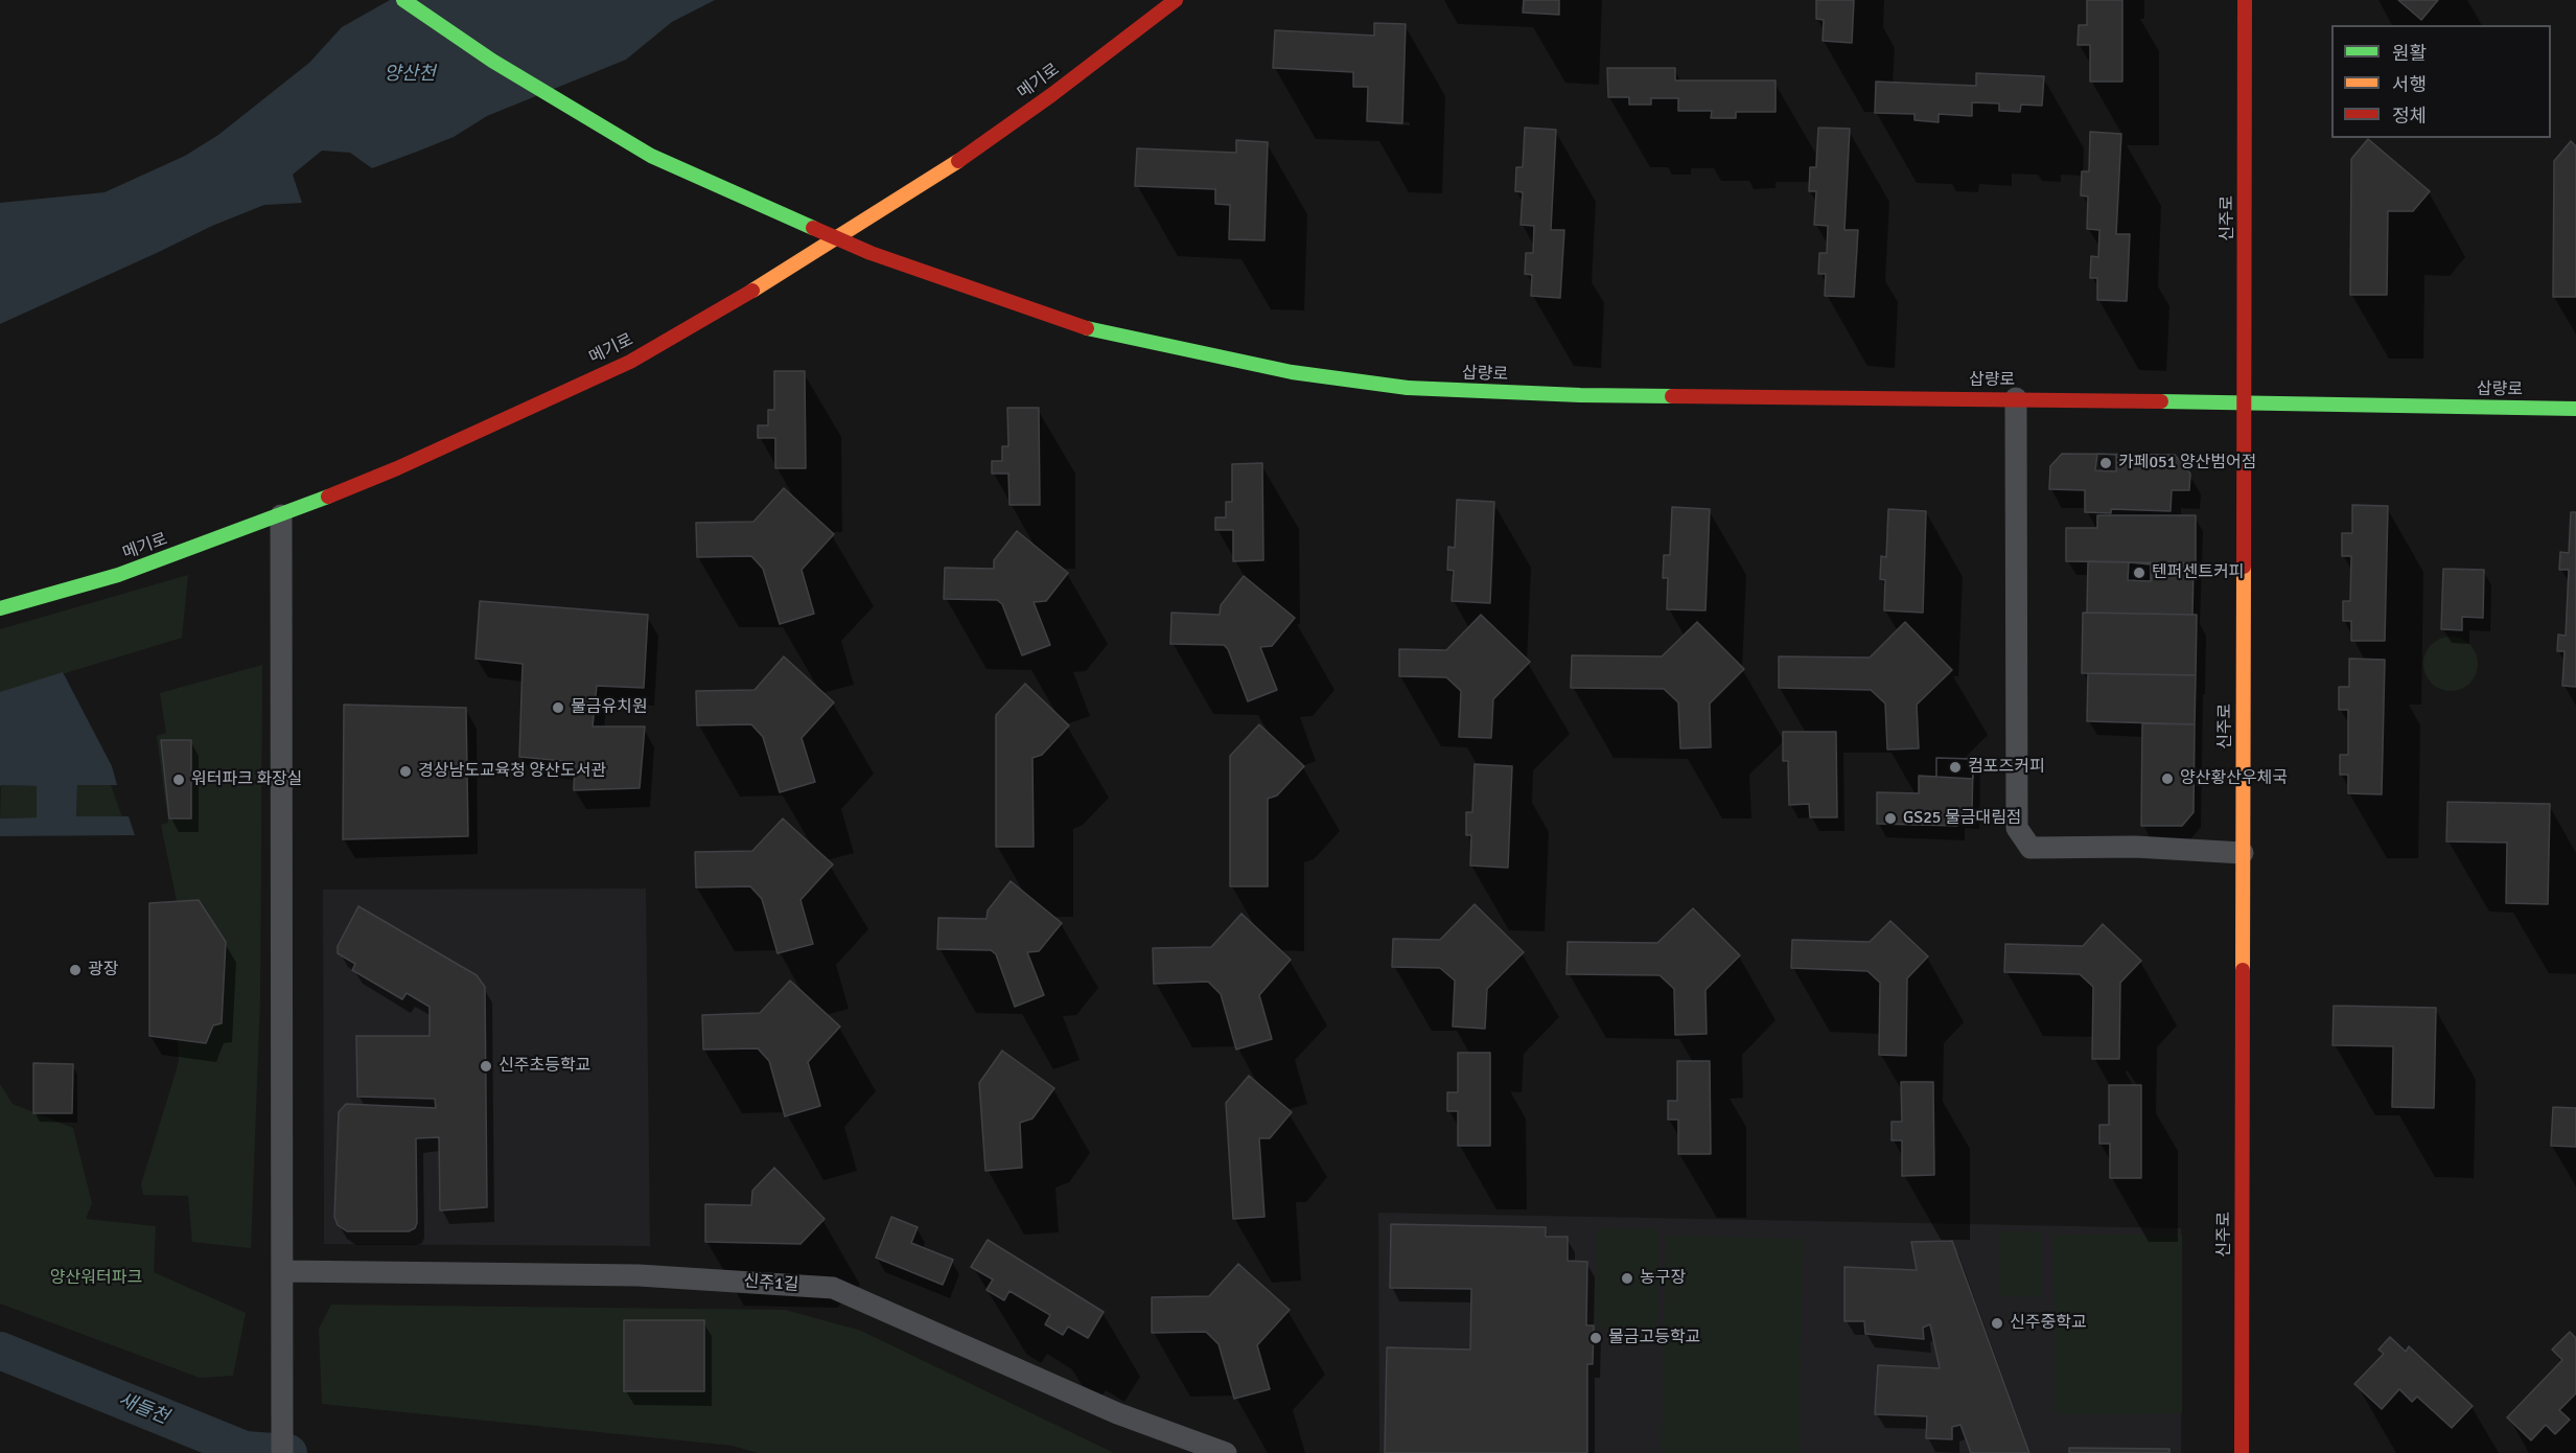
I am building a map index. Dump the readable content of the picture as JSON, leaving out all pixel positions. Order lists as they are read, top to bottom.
{
  "streets": {
    "street": [
      "메기로",
      "신주로",
      "삽량로",
      "신주1길"
    ]
  },
  "crossings": [
    ["신주로", "삽량로"]
  ],
  "water": ["양산천", "새들천"],
  "parks": ["양산워터파크"],
  "places": [
    "카페051 양산범어점",
    "텐퍼센트커피",
    "물금유치원",
    "컴포즈커피",
    "경상남도교육청 양산도서관",
    "양산황산우체국",
    "워터파크 화장실",
    "GS25 물금대림점",
    "광장",
    "신주초등학교",
    "농구장",
    "신주중학교",
    "물금고등학교"
  ],
  "legend": ["원활", "서행", "정체"]
}
